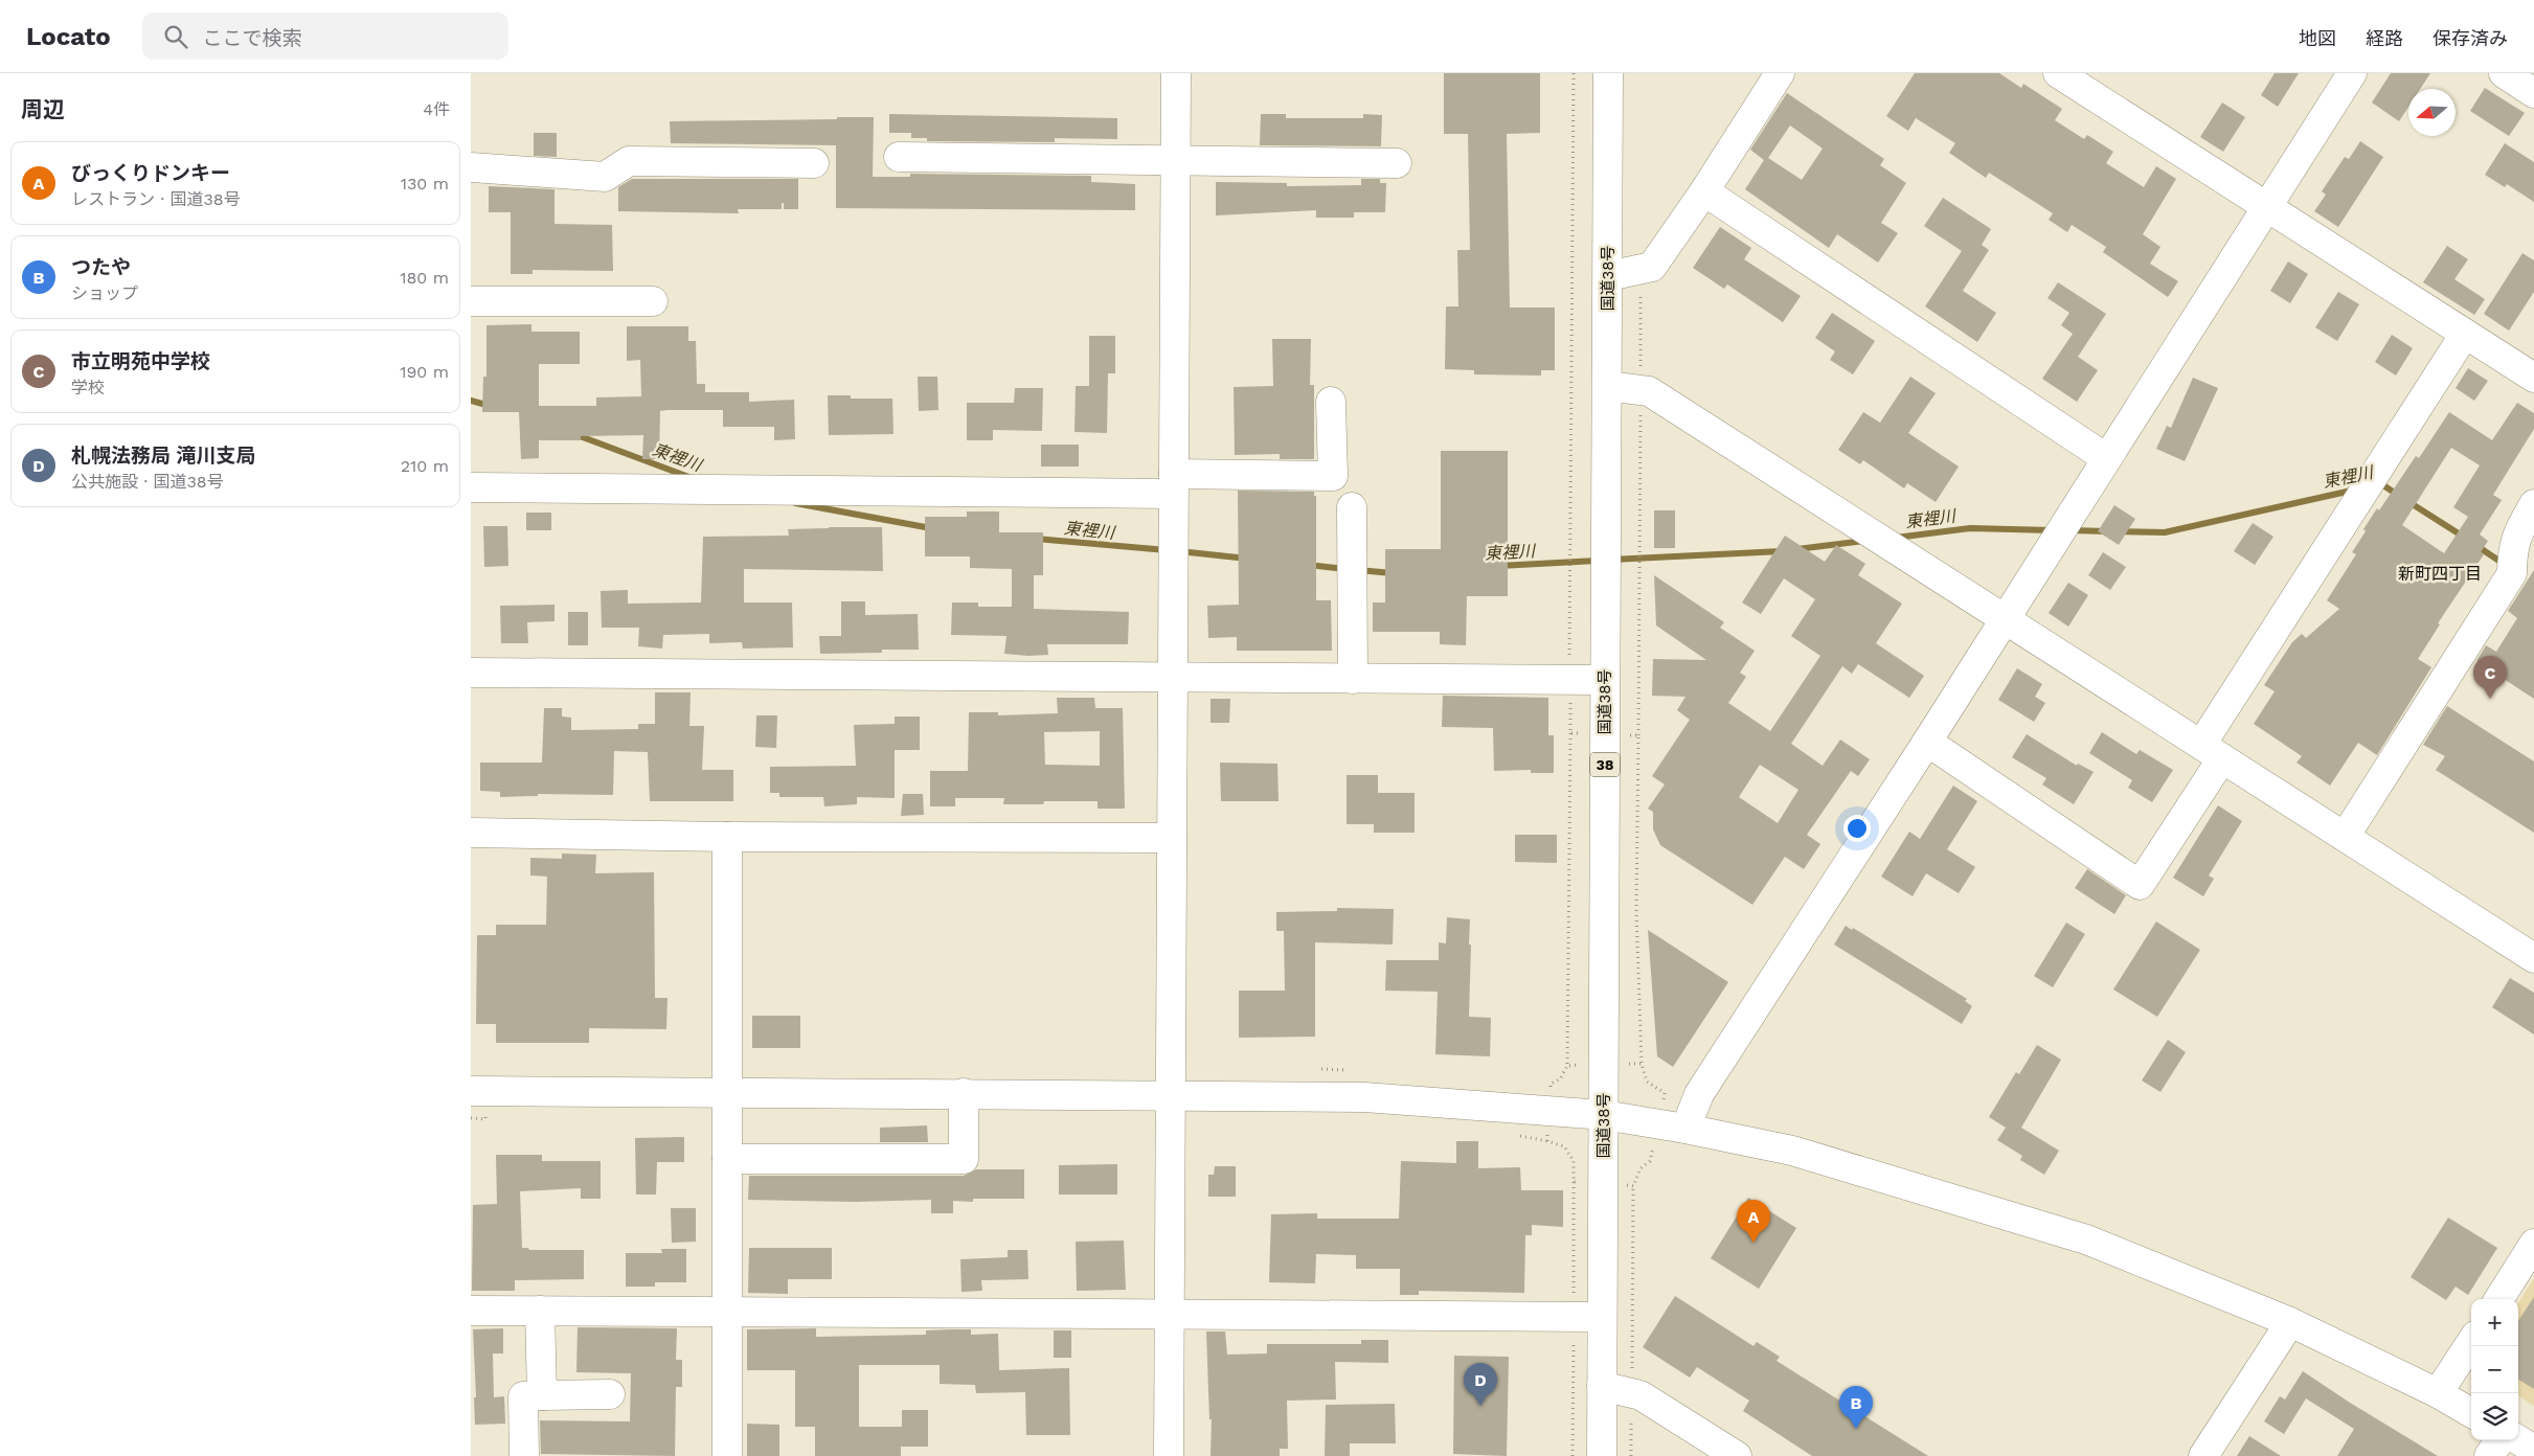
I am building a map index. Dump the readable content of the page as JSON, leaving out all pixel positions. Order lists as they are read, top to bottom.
{
  "streets": {
    "main road": ["国道38号", "38"]
  },
  "districts": ["新町四丁目"],
  "water": ["東裡川"],
  "north": "left",
  "page": {
    "header": "Locato",
    "search": "ここで検索",
    "nav": ["地図", "経路", "保存済み"],
    "heading": ["周辺", "4件"],
    "list": [
      {
        "mark": "A",
        "name": "びっくりドンキー",
        "note": "レストラン · 国道38号",
        "value": "130 m"
      },
      {
        "mark": "B",
        "name": "つたや",
        "note": "ショップ",
        "value": "180 m"
      },
      {
        "mark": "C",
        "name": "市立明苑中学校",
        "note": "学校",
        "value": "190 m"
      },
      {
        "mark": "D",
        "name": "札幌法務局 滝川支局",
        "note": "公共施設 · 国道38号",
        "value": "210 m"
      }
    ],
    "pins": [
      "C",
      "A",
      "D",
      "B"
    ],
    "map_buttons": ["+", "−"]
  }
}
